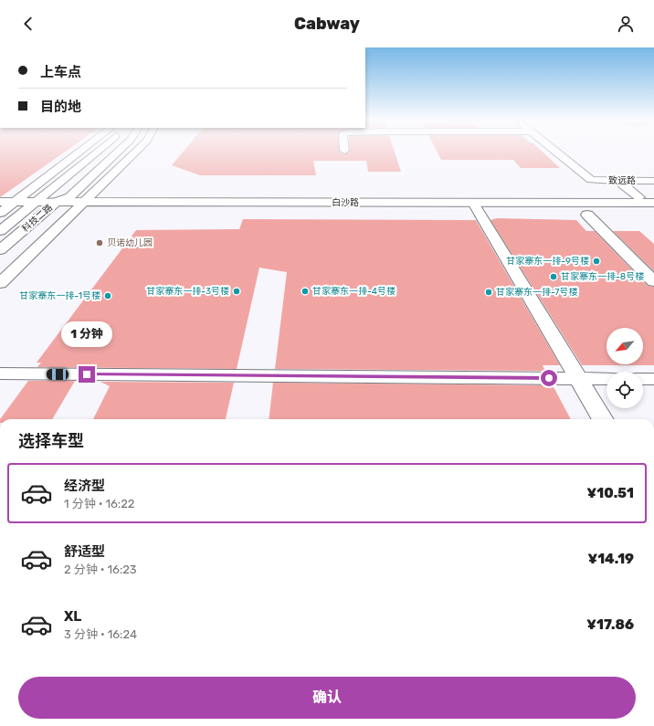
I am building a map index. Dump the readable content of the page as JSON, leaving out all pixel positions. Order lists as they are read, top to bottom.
{
  "streets": {
    "street": ["致远路", "白沙路", "科技二路"]
  },
  "crossings": [
    ["白沙路", "科技二路"]
  ],
  "places": [
    "贝诺幼儿园",
    "甘家寨东一排-9号楼",
    "甘家寨东一排-8号楼",
    "甘家寨东一排-3号楼",
    "甘家寨东一排-4号楼",
    "甘家寨东一排-7号楼",
    "甘家寨东一排-1号楼"
  ],
  "north": "bottom left",
  "page": {
    "header": "Cabway",
    "banner": ["上车点", "目的地"],
    "bubble": "1 分钟",
    "heading": "选择车型",
    "list": [
      {
        "name": "经济型",
        "note": "1 分钟 · 16:22",
        "value": "¥10.51"
      },
      {
        "name": "舒适型",
        "note": "2 分钟 · 16:23",
        "value": "¥14.19"
      },
      {
        "name": "XL",
        "note": "3 分钟 · 16:24",
        "value": "¥17.86"
      }
    ],
    "buttons": "确认"
  }
}
